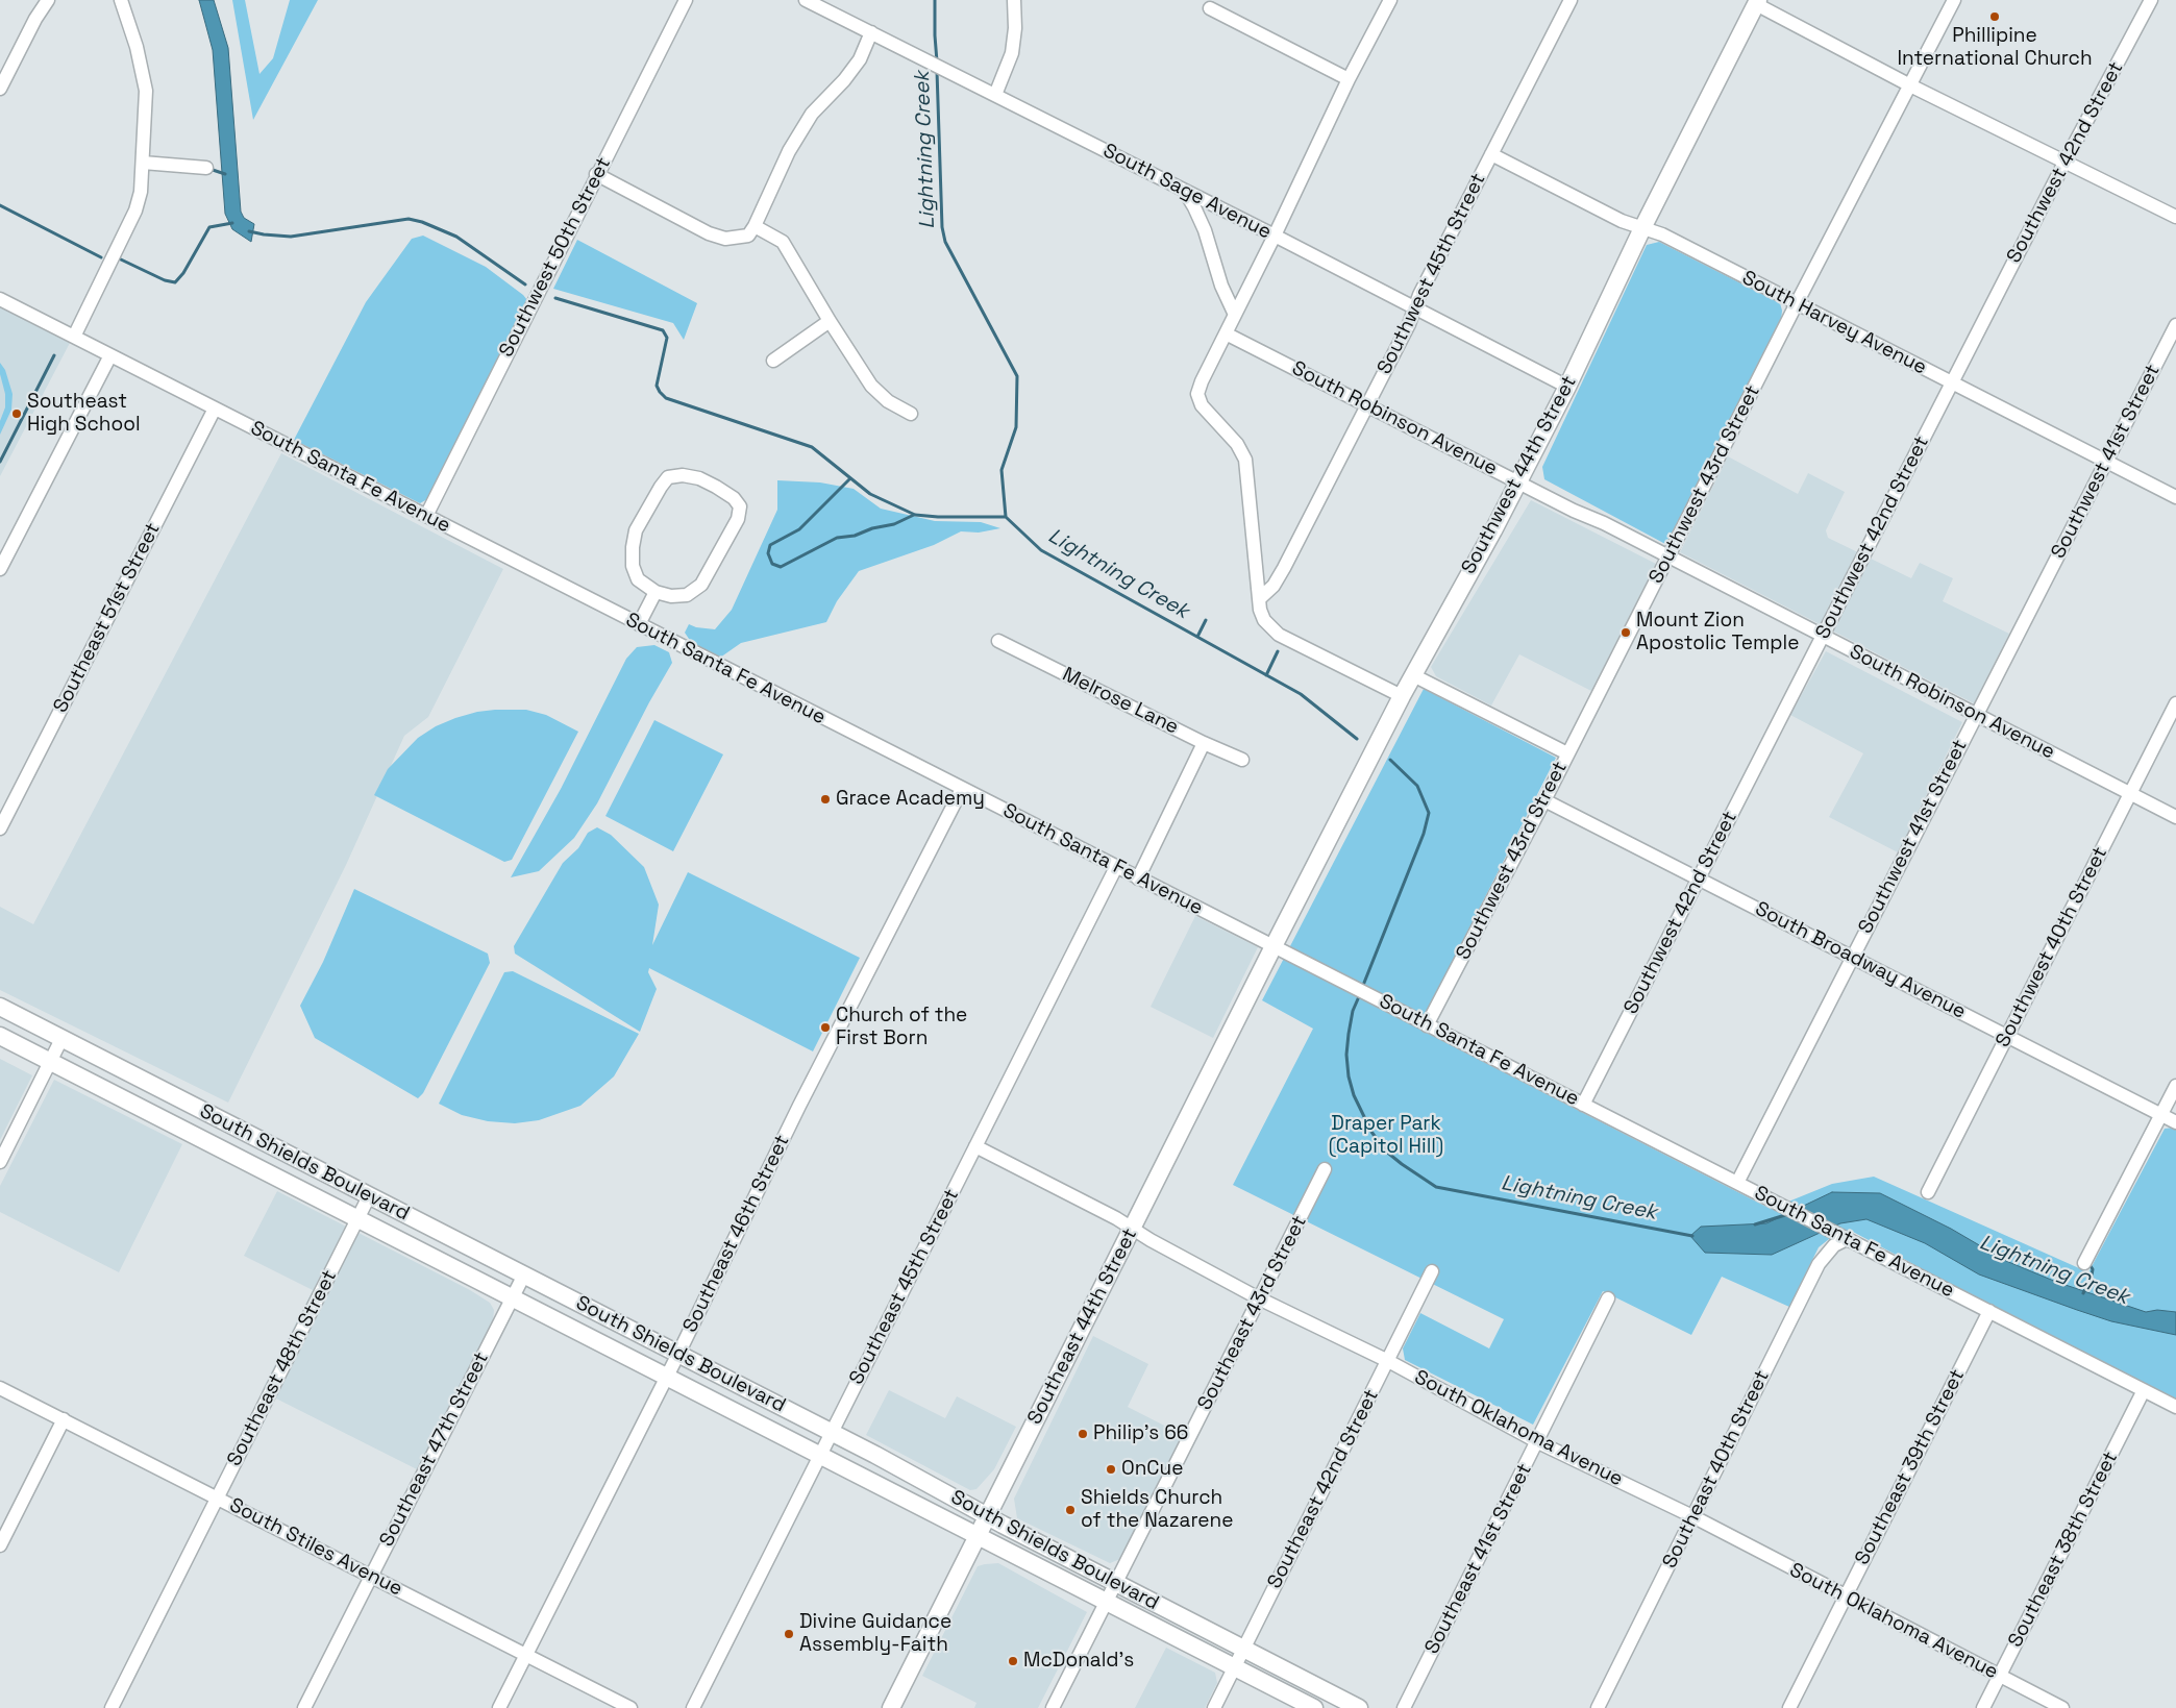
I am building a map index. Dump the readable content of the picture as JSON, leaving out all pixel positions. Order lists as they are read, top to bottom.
{
  "streets": {
    "main road": ["Southwest 44th Street", "South Shields Boulevard", "Southeast 44th Street"],
    "street": [
      "Southwest 42nd Street",
      "South Sage Avenue",
      "Southwest 50th Street",
      "Southwest 45th Street",
      "South Harvey Avenue",
      "South Robinson Avenue",
      "Southwest 41st Street",
      "South Santa Fe Avenue",
      "Southwest 43rd Street",
      "Southeast 51st Street",
      "Melrose Lane",
      "Southwest 40th Street",
      "South Broadway Avenue",
      "Southeast 46th Street",
      "Southeast 45th Street",
      "Southeast 43rd Street",
      "Southeast 48th Street",
      "South Oklahoma Avenue",
      "Southeast 47th Street",
      "Southeast 39th Street",
      "Southeast 40th Street",
      "Southeast 42nd Street",
      "South Stiles Avenue",
      "Southeast 38th Street",
      "Southeast 41st Street"
    ]
  },
  "crossings": [
    ["Southwest 42nd Street", "South Harvey Avenue"],
    ["Southwest 42nd Street", "South Robinson Avenue"],
    ["Southwest 42nd Street", "South Santa Fe Avenue"],
    ["Southwest 42nd Street", "South Broadway Avenue"],
    ["South Sage Avenue", "Southwest 45th Street"],
    ["South Sage Avenue", "Southwest 44th Street"],
    ["Southwest 50th Street", "South Santa Fe Avenue"],
    ["Southwest 45th Street", "South Harvey Avenue"],
    ["Southwest 45th Street", "South Robinson Avenue"],
    ["South Harvey Avenue", "Southwest 41st Street"],
    ["South Harvey Avenue", "Southwest 44th Street"],
    ["South Harvey Avenue", "Southwest 43rd Street"],
    ["South Robinson Avenue", "Southwest 41st Street"],
    ["South Robinson Avenue", "Southwest 44th Street"],
    ["South Robinson Avenue", "Southwest 43rd Street"],
    ["South Robinson Avenue", "Southwest 40th Street"],
    ["Southwest 41st Street", "South Santa Fe Avenue"],
    ["Southwest 41st Street", "South Broadway Avenue"],
    ["Southwest 44th Street", "South Santa Fe Avenue"],
    ["Southwest 44th Street", "Southeast 44th Street"],
    ["South Santa Fe Avenue", "Southwest 43rd Street"],
    ["South Santa Fe Avenue", "Southeast 51st Street"],
    ["South Santa Fe Avenue", "Southeast 46th Street"],
    ["South Santa Fe Avenue", "Southeast 45th Street"],
    ["South Santa Fe Avenue", "Southeast 44th Street"],
    ["South Santa Fe Avenue", "Southeast 39th Street"],
    ["South Santa Fe Avenue", "Southeast 40th Street"],
    ["South Santa Fe Avenue", "Southeast 38th Street"],
    ["Southwest 43rd Street", "South Broadway Avenue"],
    ["Southwest 40th Street", "South Broadway Avenue"],
    ["South Shields Boulevard", "Southeast 46th Street"],
    ["South Shields Boulevard", "Southeast 45th Street"],
    ["South Shields Boulevard", "Southeast 43rd Street"],
    ["South Shields Boulevard", "Southeast 44th Street"],
    ["South Shields Boulevard", "Southeast 48th Street"],
    ["South Shields Boulevard", "Southeast 47th Street"],
    ["South Shields Boulevard", "Southeast 42nd Street"],
    ["Southeast 46th Street", "South Stiles Avenue"],
    ["Southeast 45th Street", "South Oklahoma Avenue"],
    ["Southeast 43rd Street", "South Oklahoma Avenue"],
    ["Southeast 44th Street", "South Oklahoma Avenue"],
    ["Southeast 48th Street", "South Stiles Avenue"],
    ["South Oklahoma Avenue", "Southeast 39th Street"],
    ["South Oklahoma Avenue", "Southeast 40th Street"],
    ["South Oklahoma Avenue", "Southeast 42nd Street"],
    ["South Oklahoma Avenue", "Southeast 38th Street"],
    ["South Oklahoma Avenue", "Southeast 41st Street"],
    ["Southeast 47th Street", "South Stiles Avenue"]
  ],
  "water": ["Lightning Creek"],
  "parks": ["Draper Park (Capitol Hill)"],
  "places": [
    "Phillipine International Church",
    "Southeast High School",
    "Mount Zion Apostolic Temple",
    "Grace Academy",
    "Church of the First Born",
    "Philip's 66",
    "OnCue",
    "Shields Church of the Nazarene",
    "Divine Guidance Assembly-Faith",
    "McDonald's"
  ]
}
